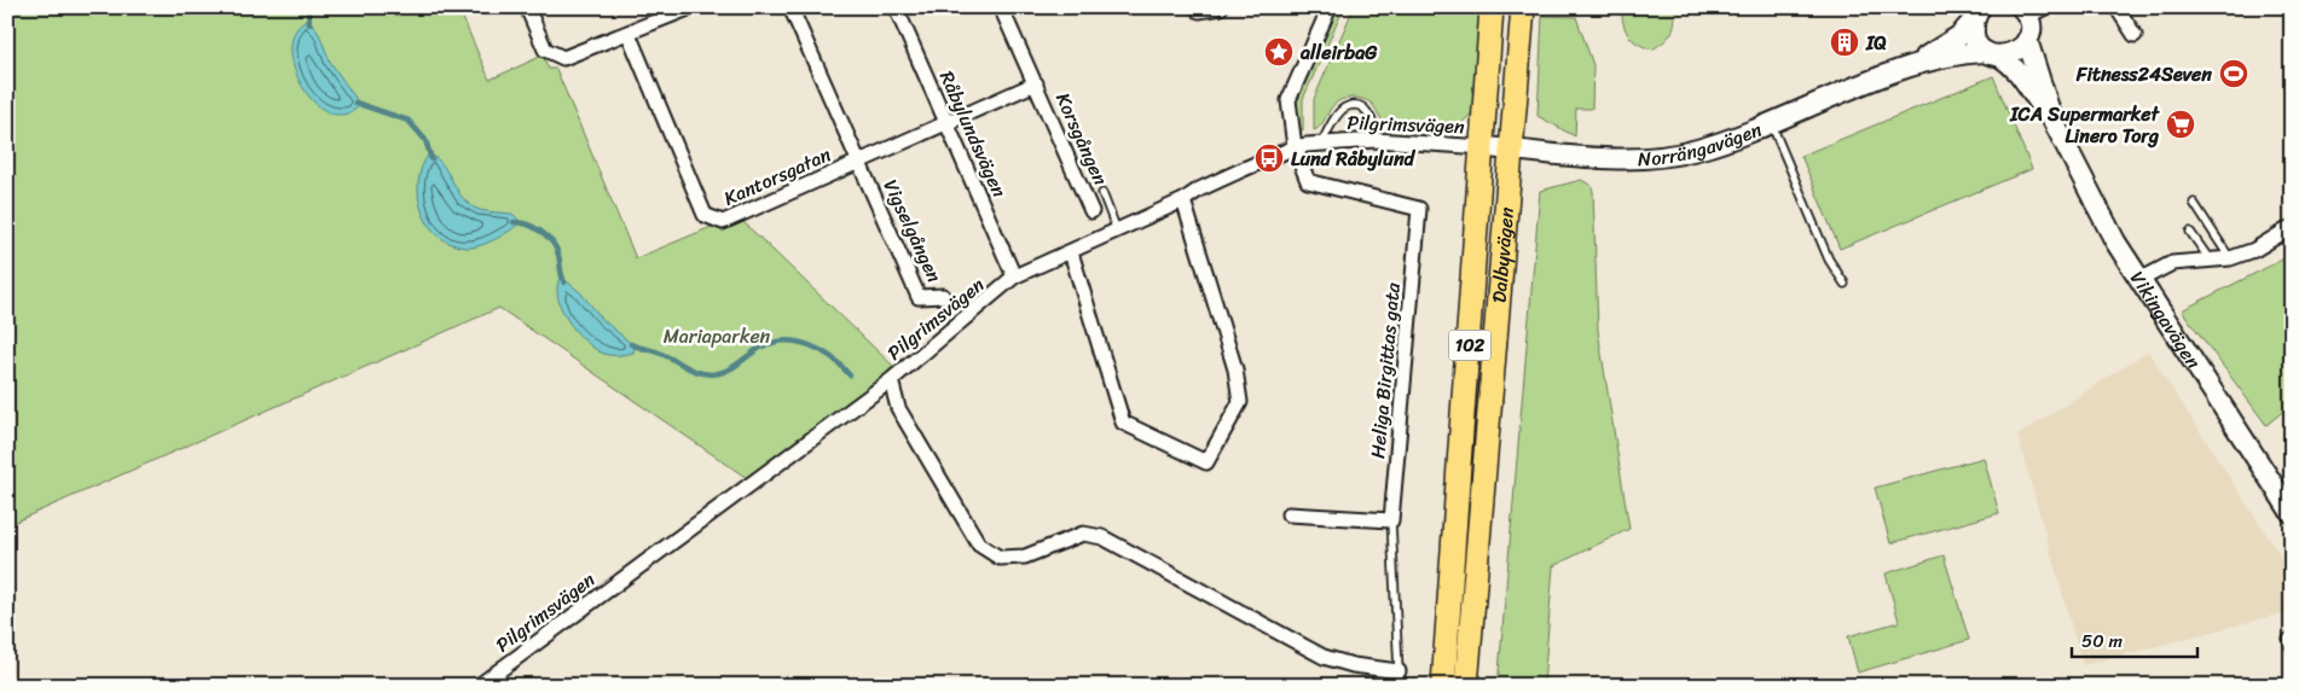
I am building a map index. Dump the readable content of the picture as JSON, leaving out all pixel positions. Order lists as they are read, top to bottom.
{
  "streets": {
    "main road": ["Dalbyvägen", "102"],
    "street": [
      "Pilgrimsvägen",
      "Råbylundsvägen",
      "Korsgången",
      "Norrängavägen",
      "Kantorsgatan",
      "Vigselgången",
      "Vikingavägen",
      "Heliga Birgittas gata"
    ]
  },
  "crossings": [
    ["Pilgrimsvägen", "Råbylundsvägen"],
    ["Pilgrimsvägen", "Norrängavägen"],
    ["Pilgrimsvägen", "Dalbyvägen"],
    ["Pilgrimsvägen", "Heliga Birgittas gata"],
    ["Råbylundsvägen", "Korsgången"],
    ["Råbylundsvägen", "Kantorsgatan"],
    ["Korsgången", "Kantorsgatan"],
    ["Norrängavägen", "Dalbyvägen"],
    ["Norrängavägen", "Vikingavägen"],
    ["Kantorsgatan", "Vigselgången"]
  ],
  "parks": ["Mariaparken"],
  "places": {
    "building": ["IQ"],
    "place": ["alleirbaG"],
    "sports": ["Fitness24Seven"],
    "supermarket": ["ICA Supermarket Linero Torg"],
    "bus stop": ["Lund Råbylund"]
  },
  "scale_bar": "50 m"
}
